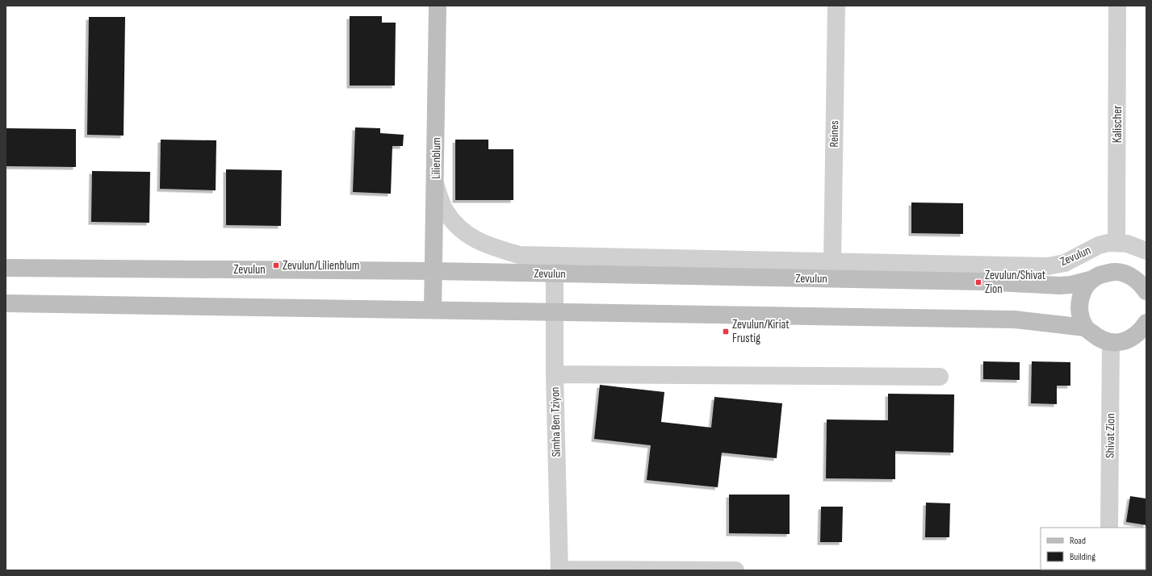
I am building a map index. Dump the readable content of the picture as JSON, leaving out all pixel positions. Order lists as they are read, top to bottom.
{
  "streets": {
    "main road": ["Lilienblum", "Zevulun"],
    "street": [
      "Kalischer",
      "Reines",
      "Simha Ben Tziyon",
      "Shivat Zion"
    ]
  },
  "crossings": [
    ["Kalischer", "Zevulun"],
    ["Reines", "Zevulun"],
    ["Lilienblum", "Zevulun"],
    ["Zevulun", "Simha Ben Tziyon"]
  ],
  "places": {
    "transit": ["Zevulun/Lilienblum", "Zevulun/Shivat Zion", "Zevulun/Kiriat Frustig"]
  },
  "legend": ["Road", "Building"]
}
